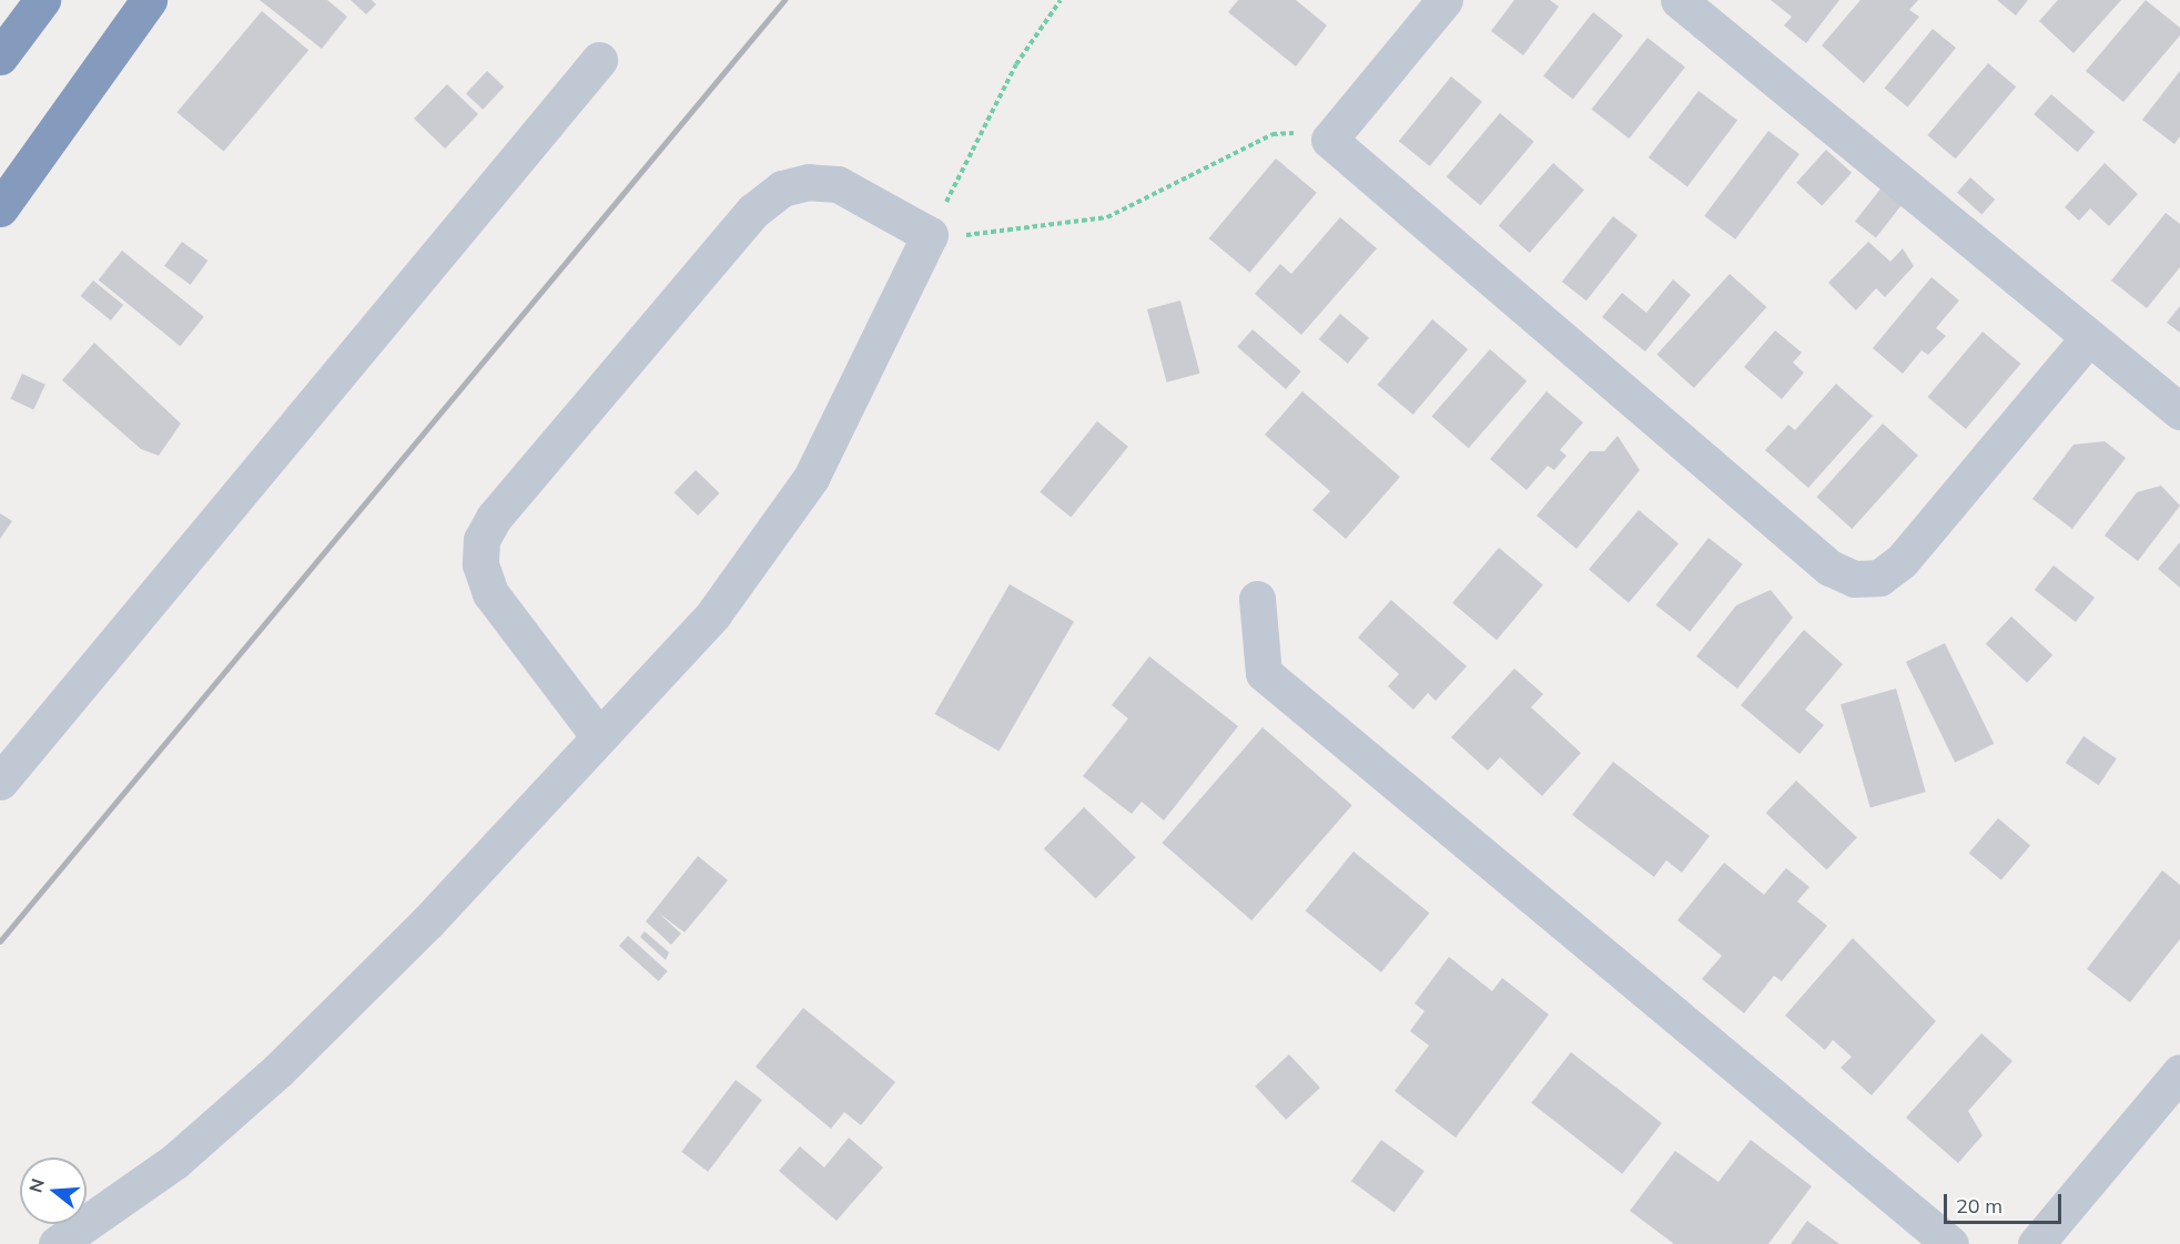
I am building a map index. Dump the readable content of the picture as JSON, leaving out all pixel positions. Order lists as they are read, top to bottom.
{
  "scale_bar": "20 m",
  "north": "left"
}
